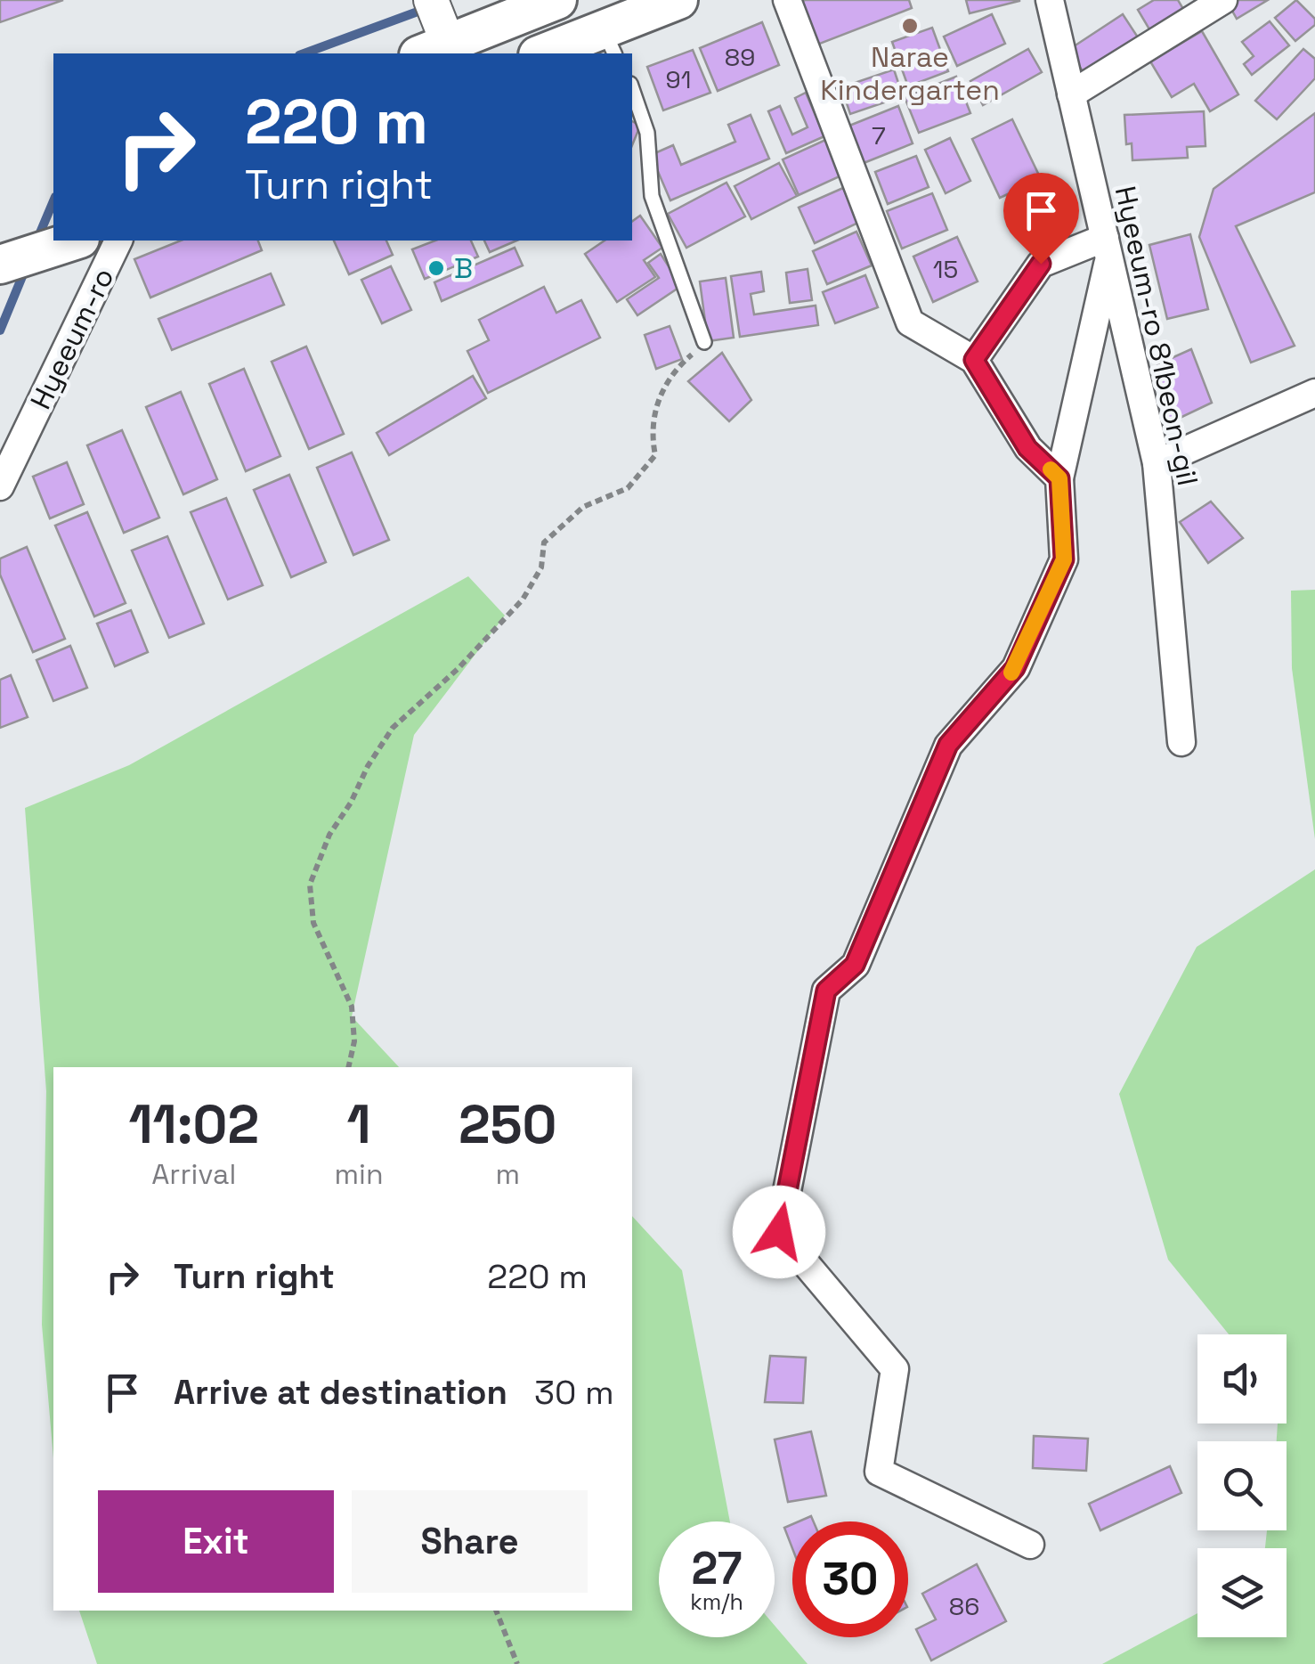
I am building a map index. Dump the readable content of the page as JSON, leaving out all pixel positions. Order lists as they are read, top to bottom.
{
  "streets": {
    "street": ["Hyeeum-ro 81beon-gil", "Hyeeum-ro"]
  },
  "places": ["Narae Kindergarten", "B"],
  "house_numbers": [
    "89",
    "91",
    "7",
    "15",
    "86"
  ],
  "page": {
    "turn": ["220 m", "Turn right"],
    "eta": [
      "11:02",
      "Arrival",
      "1",
      "min",
      "250",
      "m"
    ],
    "list": [
      {
        "name": "Turn right",
        "value": "220 m"
      },
      {
        "name": "Arrive at destination",
        "value": "30 m"
      }
    ],
    "buttons": ["Exit", "Share"],
    "speed": "27 km/h",
    "limit": "30"
  }
}
